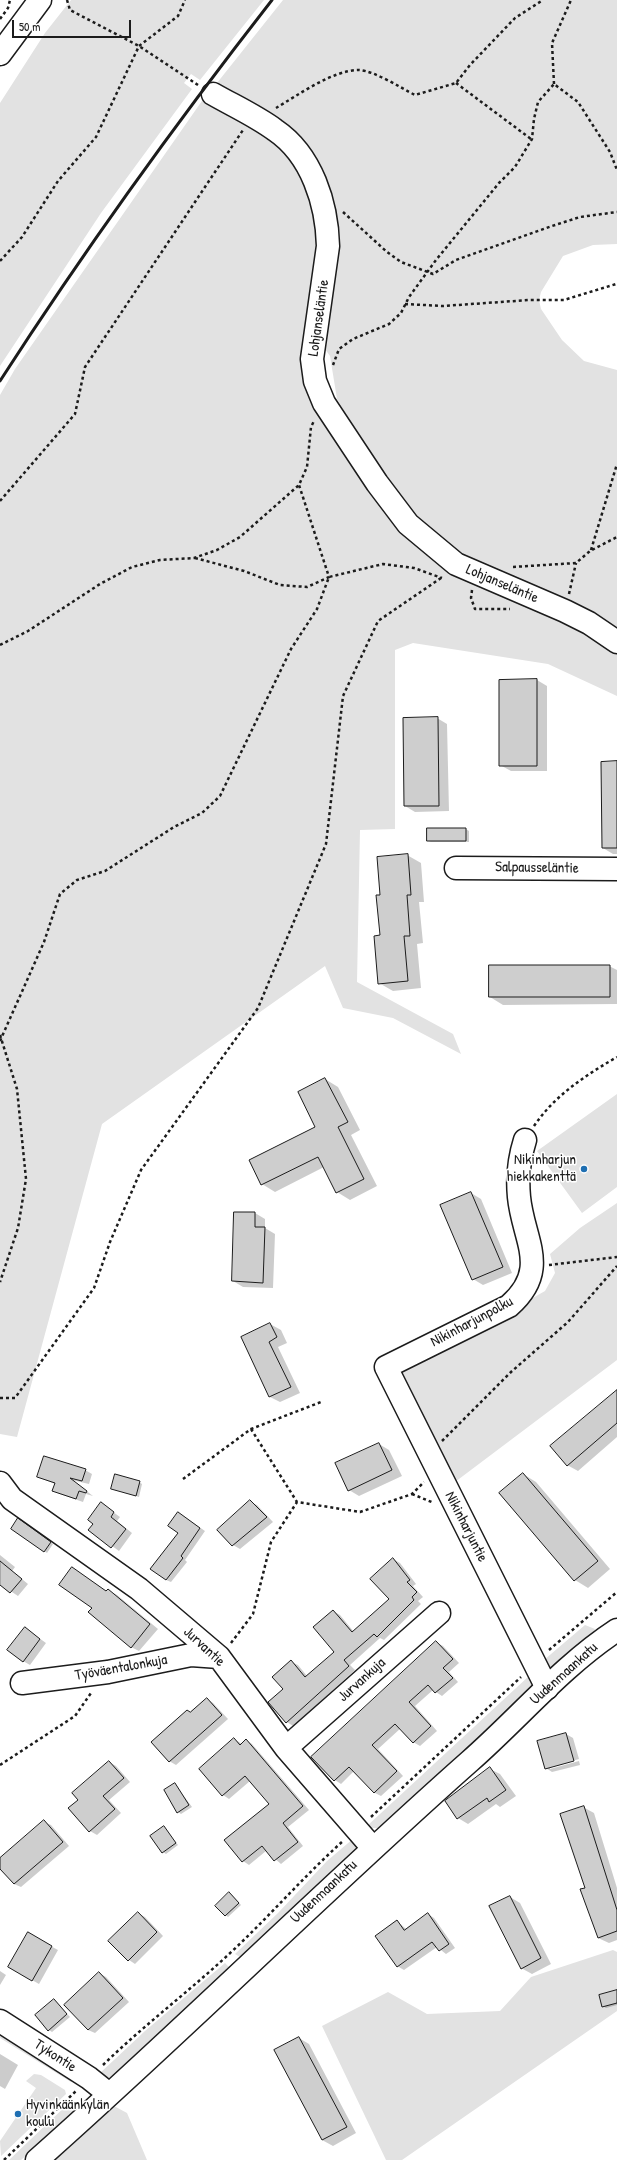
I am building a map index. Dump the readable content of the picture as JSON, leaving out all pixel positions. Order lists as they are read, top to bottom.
{
  "streets": {
    "street": [
      "Lohjanseläntie",
      "Salpausseläntie",
      "Nikinharjunpolku",
      "Nikinharjuntie",
      "Jurvantie",
      "Työväentalonkuja",
      "Uudenmaankatu",
      "Jurvankuja",
      "Tykontie"
    ]
  },
  "crossings": [
    ["Nikinharjunpolku", "Nikinharjuntie"],
    ["Nikinharjuntie", "Uudenmaankatu"],
    ["Jurvantie", "Työväentalonkuja"],
    ["Jurvantie", "Uudenmaankatu"],
    ["Jurvantie", "Jurvankuja"],
    ["Uudenmaankatu", "Tykontie"]
  ],
  "places": ["Nikinharjun hiekkakenttä", "Hyvinkäänkylän koulu"],
  "scale_bar": "50 m"
}
